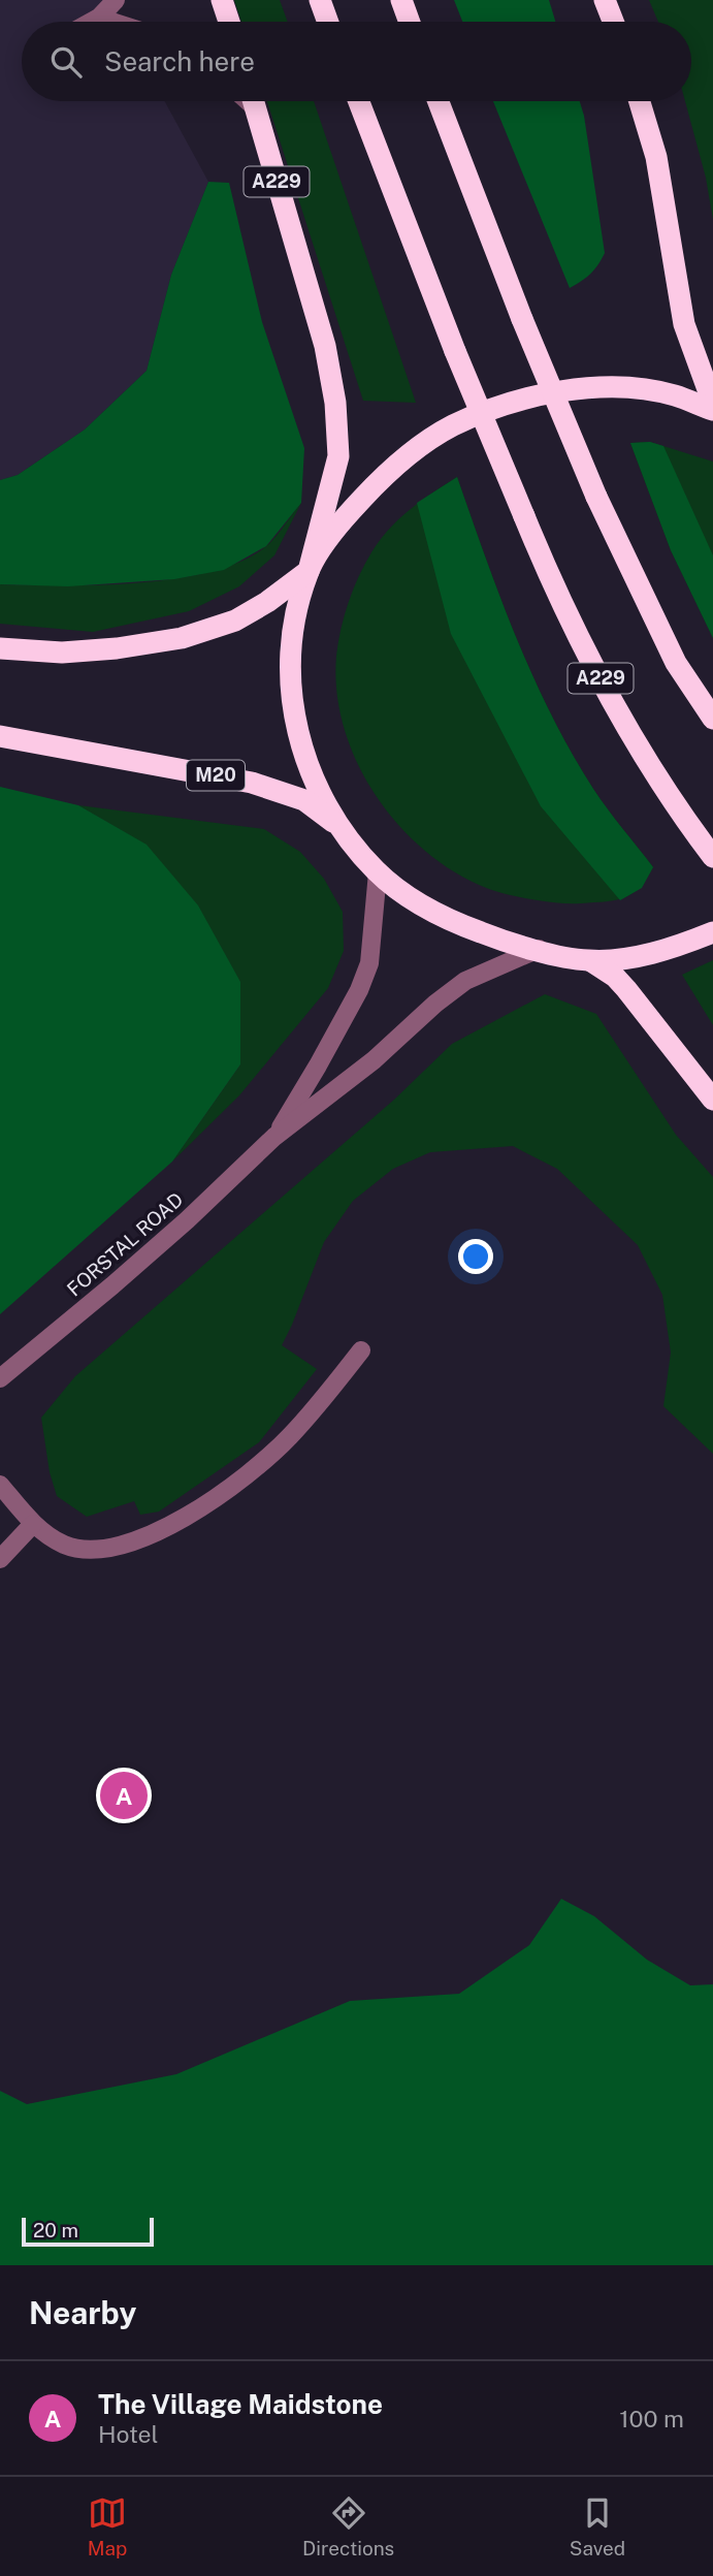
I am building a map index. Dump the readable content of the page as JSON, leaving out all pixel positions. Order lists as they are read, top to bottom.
{
  "streets": {
    "highway": ["A229", "M20"],
    "street": ["FORSTAL ROAD"]
  },
  "scale_bar": "20 m",
  "page": {
    "search": "Search here",
    "pins": "A",
    "scale": "20 m",
    "heading": "Nearby",
    "list": [
      {
        "mark": "A",
        "name": "The Village Maidstone",
        "note": "Hotel",
        "value": "100 m"
      }
    ],
    "nav": ["Map", "Directions", "Saved"]
  }
}
